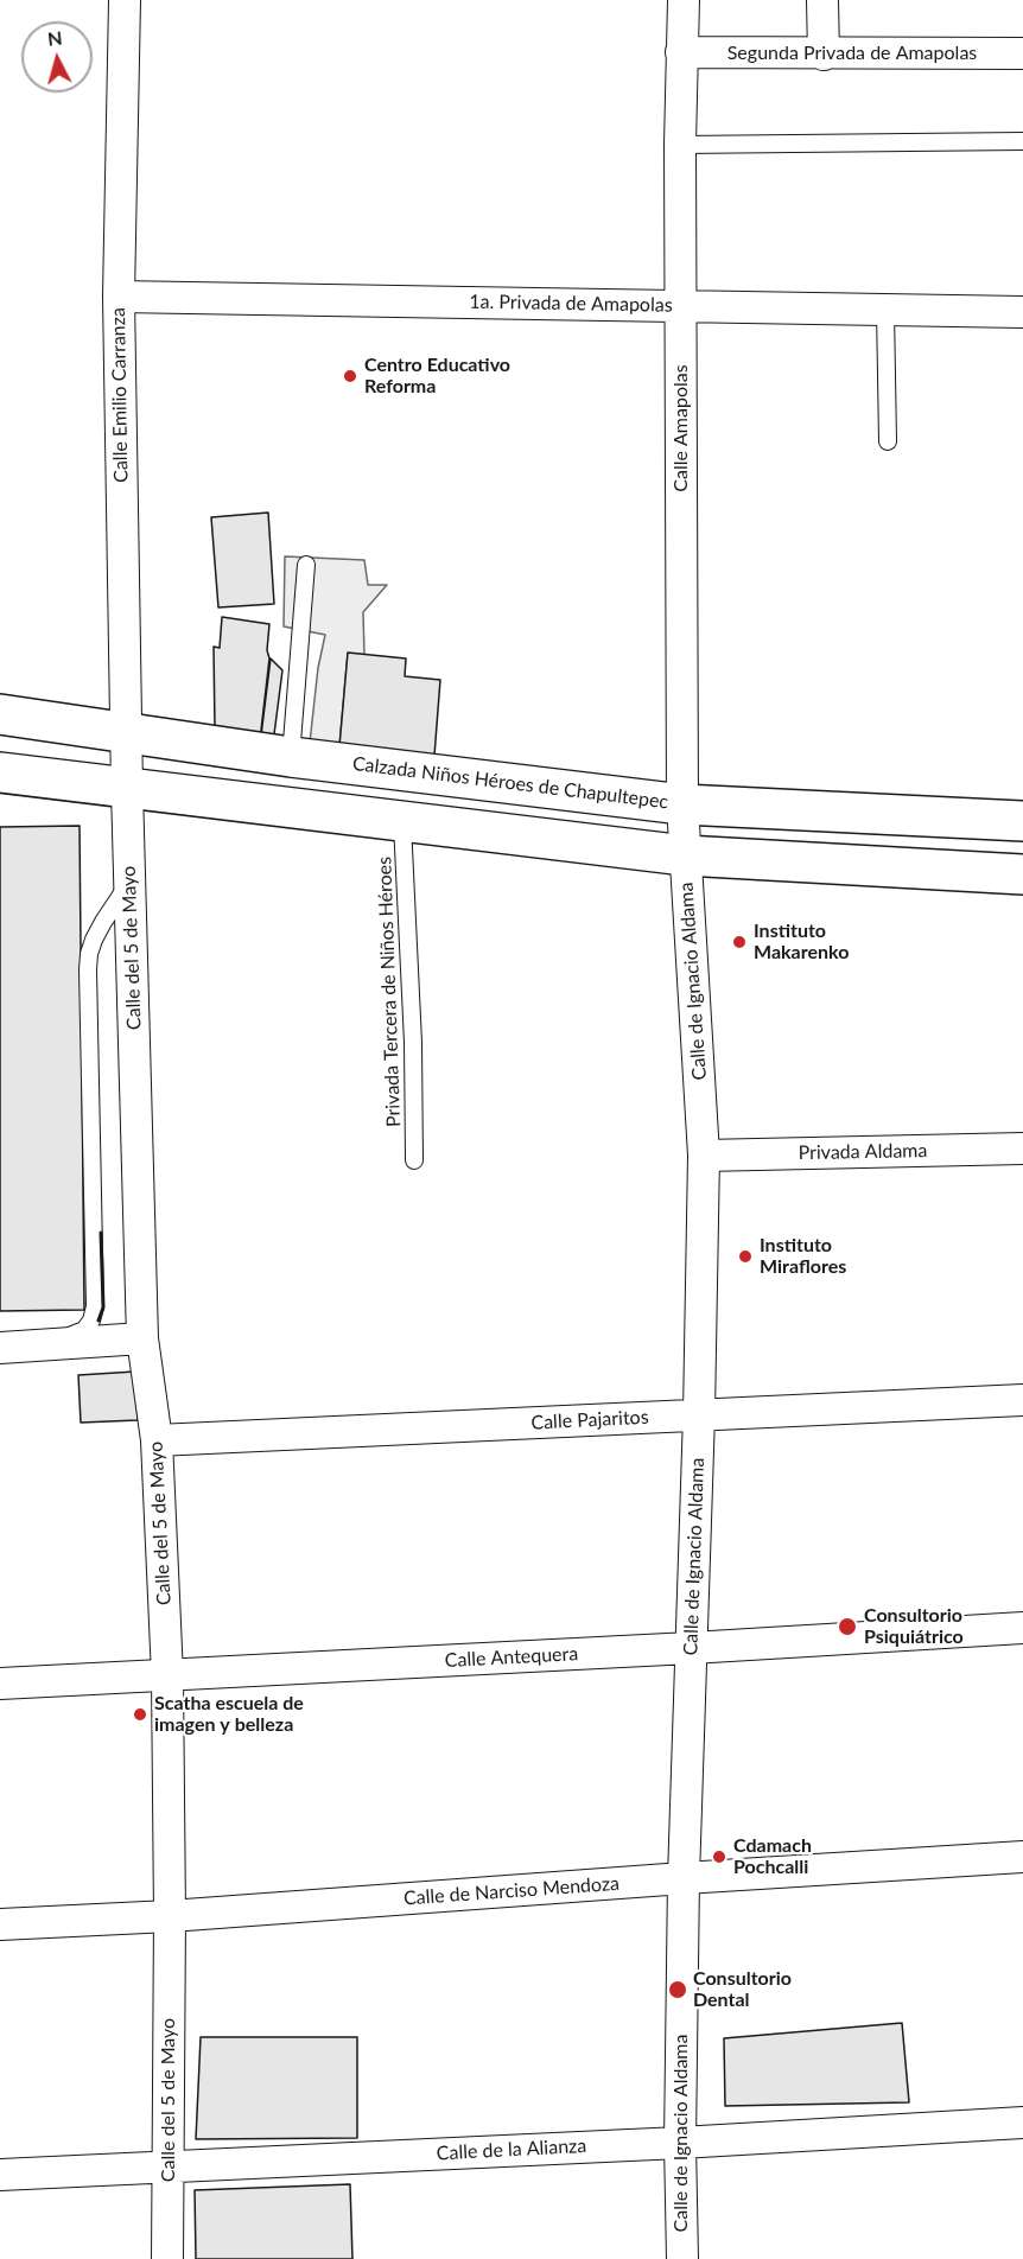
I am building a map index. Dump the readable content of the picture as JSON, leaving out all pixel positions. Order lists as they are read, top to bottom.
{
  "streets": {
    "main road": ["Calzada Niños Héroes de Chapultepec"],
    "street": [
      "Segunda Privada de Amapolas",
      "1a. Privada de Amapolas",
      "Calle Emilio Carranza",
      "Calle Amapolas",
      "Calle del 5 de Mayo",
      "Calle de Ignacio Aldama",
      "Privada Aldama",
      "Calle Pajaritos",
      "Calle Antequera",
      "Calle de Narciso Mendoza",
      "Calle de la Alianza"
    ],
    "lane": ["Privada Tercera de Niños Héroes"]
  },
  "crossings": [
    ["Segunda Privada de Amapolas", "Calle Amapolas"],
    ["1a. Privada de Amapolas", "Calle Emilio Carranza"],
    ["1a. Privada de Amapolas", "Calle Amapolas"],
    ["Calle Emilio Carranza", "Calzada Niños Héroes de Chapultepec"],
    ["Calle Emilio Carranza", "Calle del 5 de Mayo"],
    ["Calle Amapolas", "Calzada Niños Héroes de Chapultepec"],
    ["Calle Amapolas", "Calle de Ignacio Aldama"],
    ["Calle del 5 de Mayo", "Calle Pajaritos"],
    ["Calle del 5 de Mayo", "Calle Antequera"],
    ["Calle del 5 de Mayo", "Calle de Narciso Mendoza"],
    ["Calle del 5 de Mayo", "Calle de la Alianza"],
    ["Calle de Ignacio Aldama", "Privada Aldama"],
    ["Calle de Ignacio Aldama", "Calle Pajaritos"],
    ["Calle de Ignacio Aldama", "Calle Antequera"],
    ["Calle de Ignacio Aldama", "Calle de Narciso Mendoza"],
    ["Calle de Ignacio Aldama", "Calle de la Alianza"]
  ],
  "places": [
    "Centro Educativo Reforma",
    "Instituto Makarenko",
    "Instituto Miraflores",
    "Consultorio Psiquiátrico",
    "Scatha escuela de imagen y belleza",
    "Cdamach Pochcalli",
    "Consultorio Dental"
  ],
  "north": "top"
}
